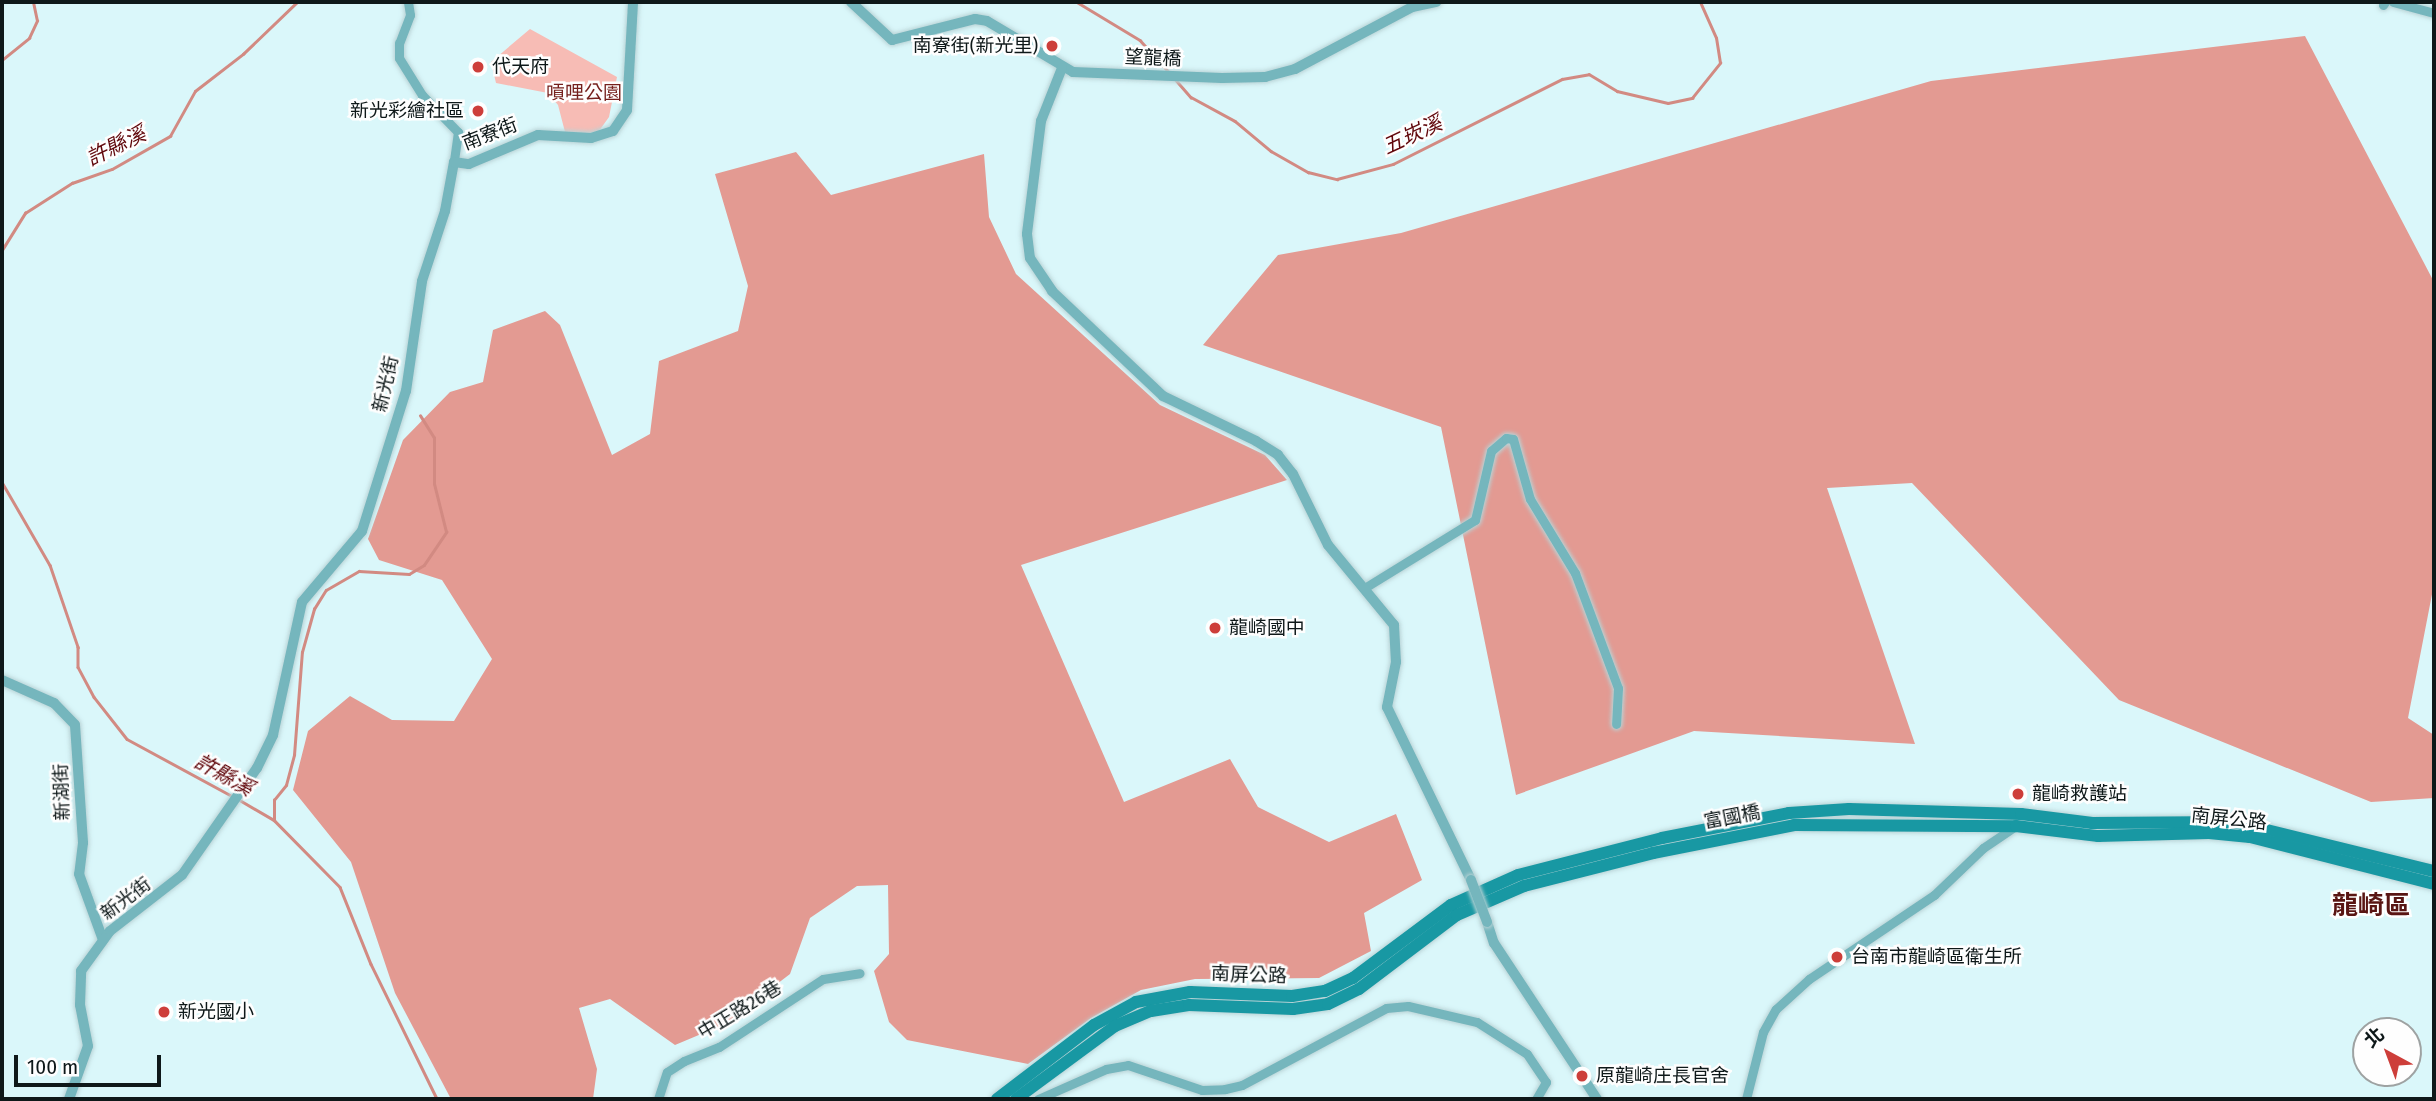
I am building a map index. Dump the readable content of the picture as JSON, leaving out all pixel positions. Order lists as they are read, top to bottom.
{
  "streets": {
    "main road": ["富國橋", "南屏公路"],
    "street": [
      "望龍橋",
      "南寮街",
      "新光街",
      "新湖街",
      "中正路26巷"
    ]
  },
  "crossings": [
    ["南寮街", "新光街"],
    ["新光街", "新湖街"],
    ["富國橋", "南屏公路"]
  ],
  "districts": ["龍崎區"],
  "water": ["五崁溪", "許縣溪"],
  "parks": ["嗊哩公園"],
  "places": [
    "南寮街(新光里)",
    "代天府",
    "新光彩繪社區",
    "龍崎國中",
    "龍崎救護站",
    "台南市龍崎區衛生所",
    "新光國小",
    "原龍崎庄長官舍"
  ],
  "scale_bar": "100 m",
  "north": "top left"
}
